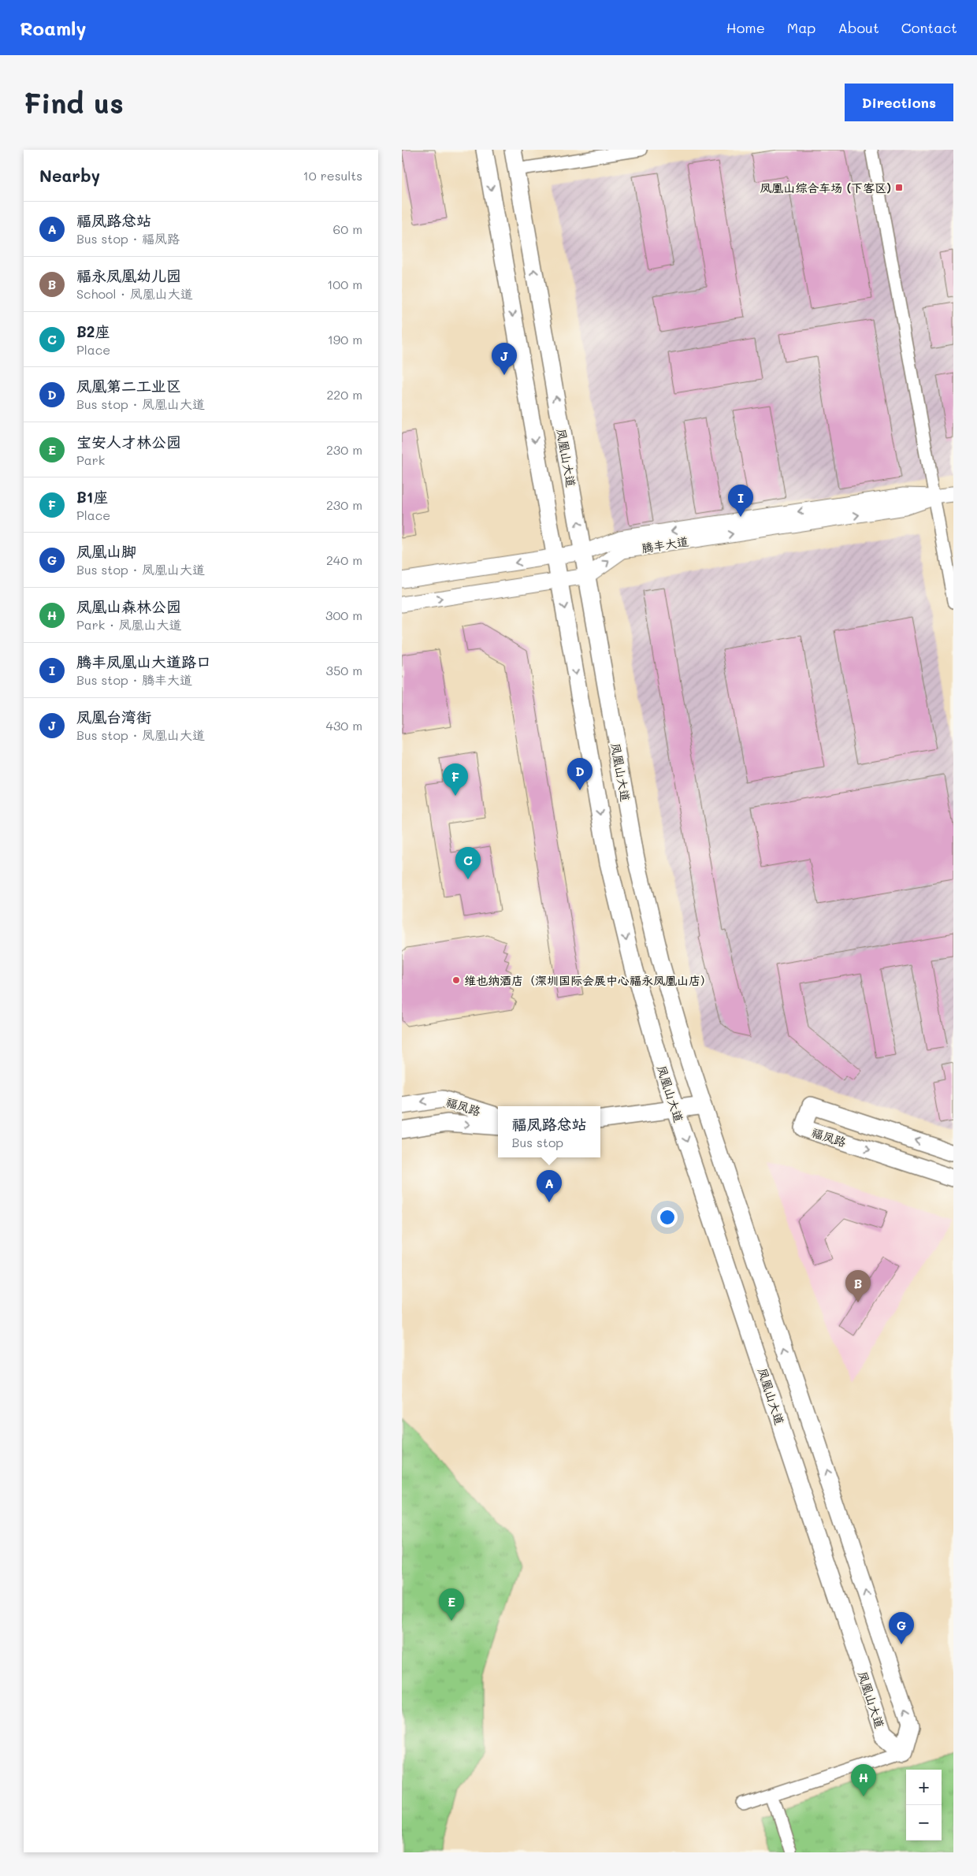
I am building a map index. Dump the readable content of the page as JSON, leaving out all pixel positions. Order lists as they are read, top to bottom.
{
  "streets": {
    "main road": ["凤凰山大道", "福凤路"],
    "street": ["腾丰大道"]
  },
  "crossings": [
    ["凤凰山大道", "腾丰大道"]
  ],
  "places": {
    "transit": ["凤凰山综合车场 (下客区)"],
    "other": ["维也纳酒店（深圳国际会展中心福永凤凰山店）"]
  },
  "page": {
    "header": "Roamly",
    "nav": [
      "Home",
      "Map",
      "About",
      "Contact"
    ],
    "buttons": "Directions",
    "title": "Find us",
    "heading": ["Nearby", "10 results"],
    "list": [
      {
        "mark": "A",
        "name": "福凤路总站",
        "note": "Bus stop · 福凤路",
        "value": "60 m"
      },
      {
        "mark": "B",
        "name": "福永凤凰幼儿园",
        "note": "School · 凤凰山大道",
        "value": "100 m"
      },
      {
        "mark": "C",
        "name": "B2座",
        "note": "Place",
        "value": "190 m"
      },
      {
        "mark": "D",
        "name": "凤凰第二工业区",
        "note": "Bus stop · 凤凰山大道",
        "value": "220 m"
      },
      {
        "mark": "E",
        "name": "宝安人才林公园",
        "note": "Park",
        "value": "230 m"
      },
      {
        "mark": "F",
        "name": "B1座",
        "note": "Place",
        "value": "230 m"
      },
      {
        "mark": "G",
        "name": "凤凰山脚",
        "note": "Bus stop · 凤凰山大道",
        "value": "240 m"
      },
      {
        "mark": "H",
        "name": "凤凰山森林公园",
        "note": "Park · 凤凰山大道",
        "value": "300 m"
      },
      {
        "mark": "I",
        "name": "腾丰凤凰山大道路口",
        "note": "Bus stop · 腾丰大道",
        "value": "350 m"
      },
      {
        "mark": "J",
        "name": "凤凰台湾街",
        "note": "Bus stop · 凤凰山大道",
        "value": "430 m"
      }
    ],
    "pins": [
      "J",
      "I",
      "D",
      "F",
      "C",
      "A",
      "B",
      "E",
      "G",
      "H"
    ],
    "popup": ["福凤路总站", "Bus stop"],
    "map_buttons": ["+", "−"]
  }
}
